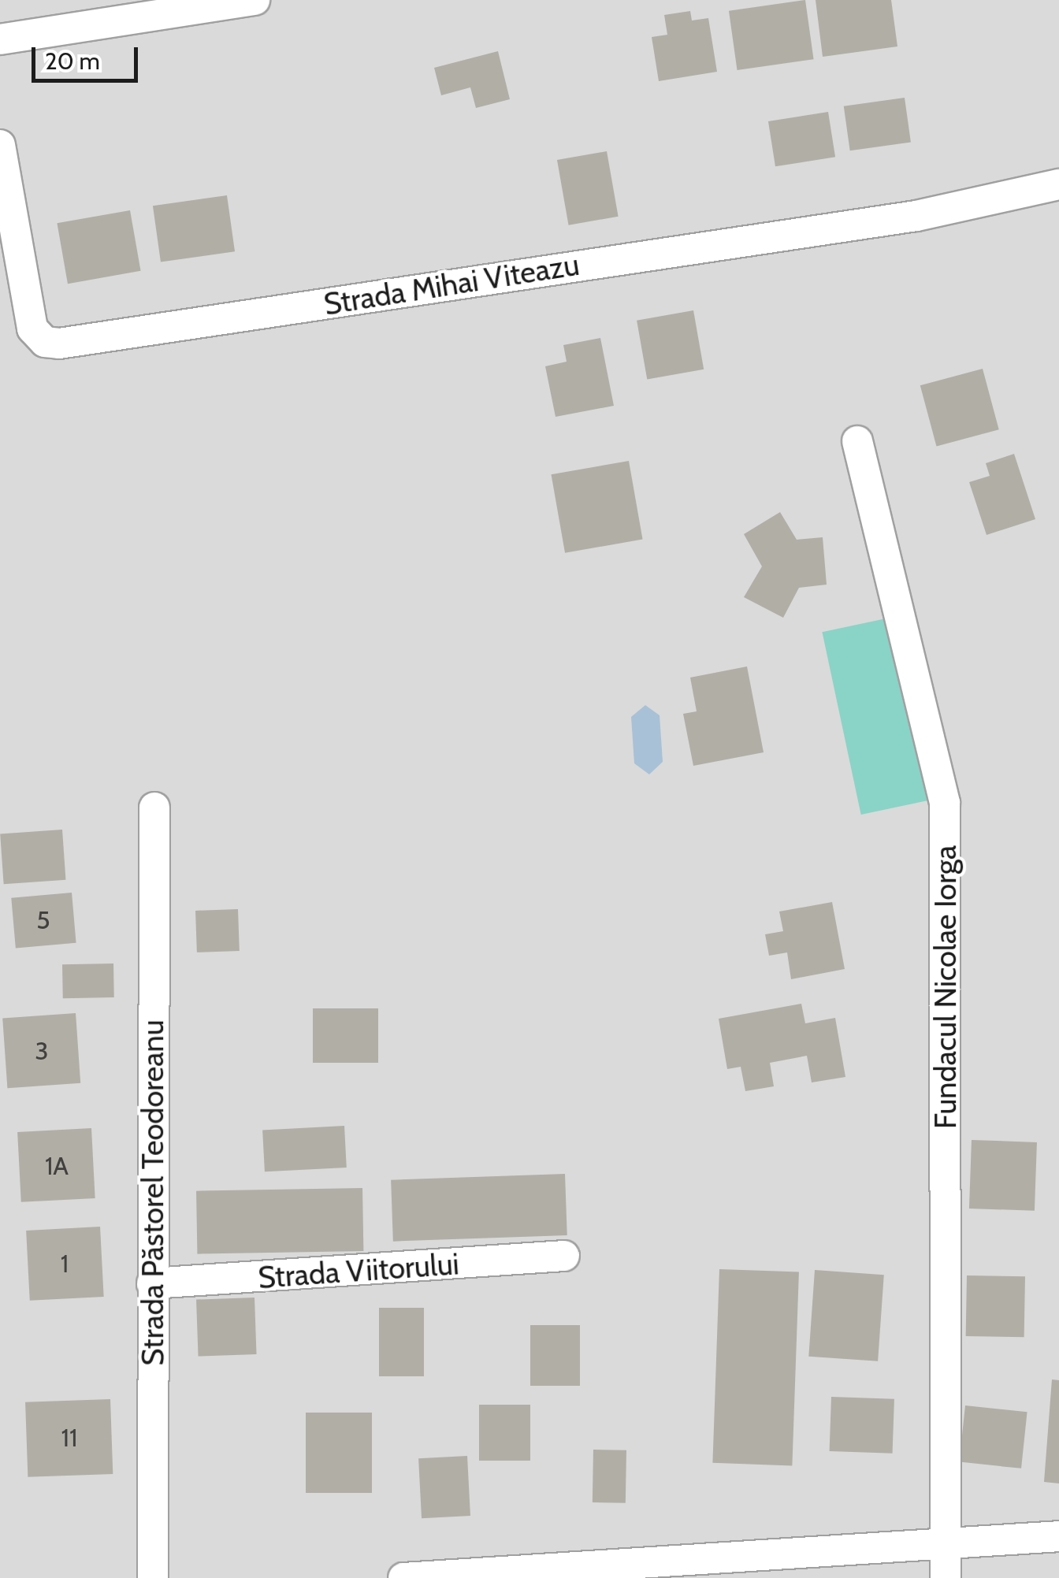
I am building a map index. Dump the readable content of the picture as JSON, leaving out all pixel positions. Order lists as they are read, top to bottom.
{
  "streets": {
    "street": [
      "Strada Mihai Viteazu",
      "Fundacul Nicolae Iorga",
      "Strada Păstorel Teodoreanu",
      "Strada Viitorului"
    ]
  },
  "crossings": [
    ["Strada Păstorel Teodoreanu", "Strada Viitorului"]
  ],
  "house_numbers": [
    "5",
    "3",
    "1A",
    "1",
    "11"
  ],
  "scale_bar": "20 m"
}
